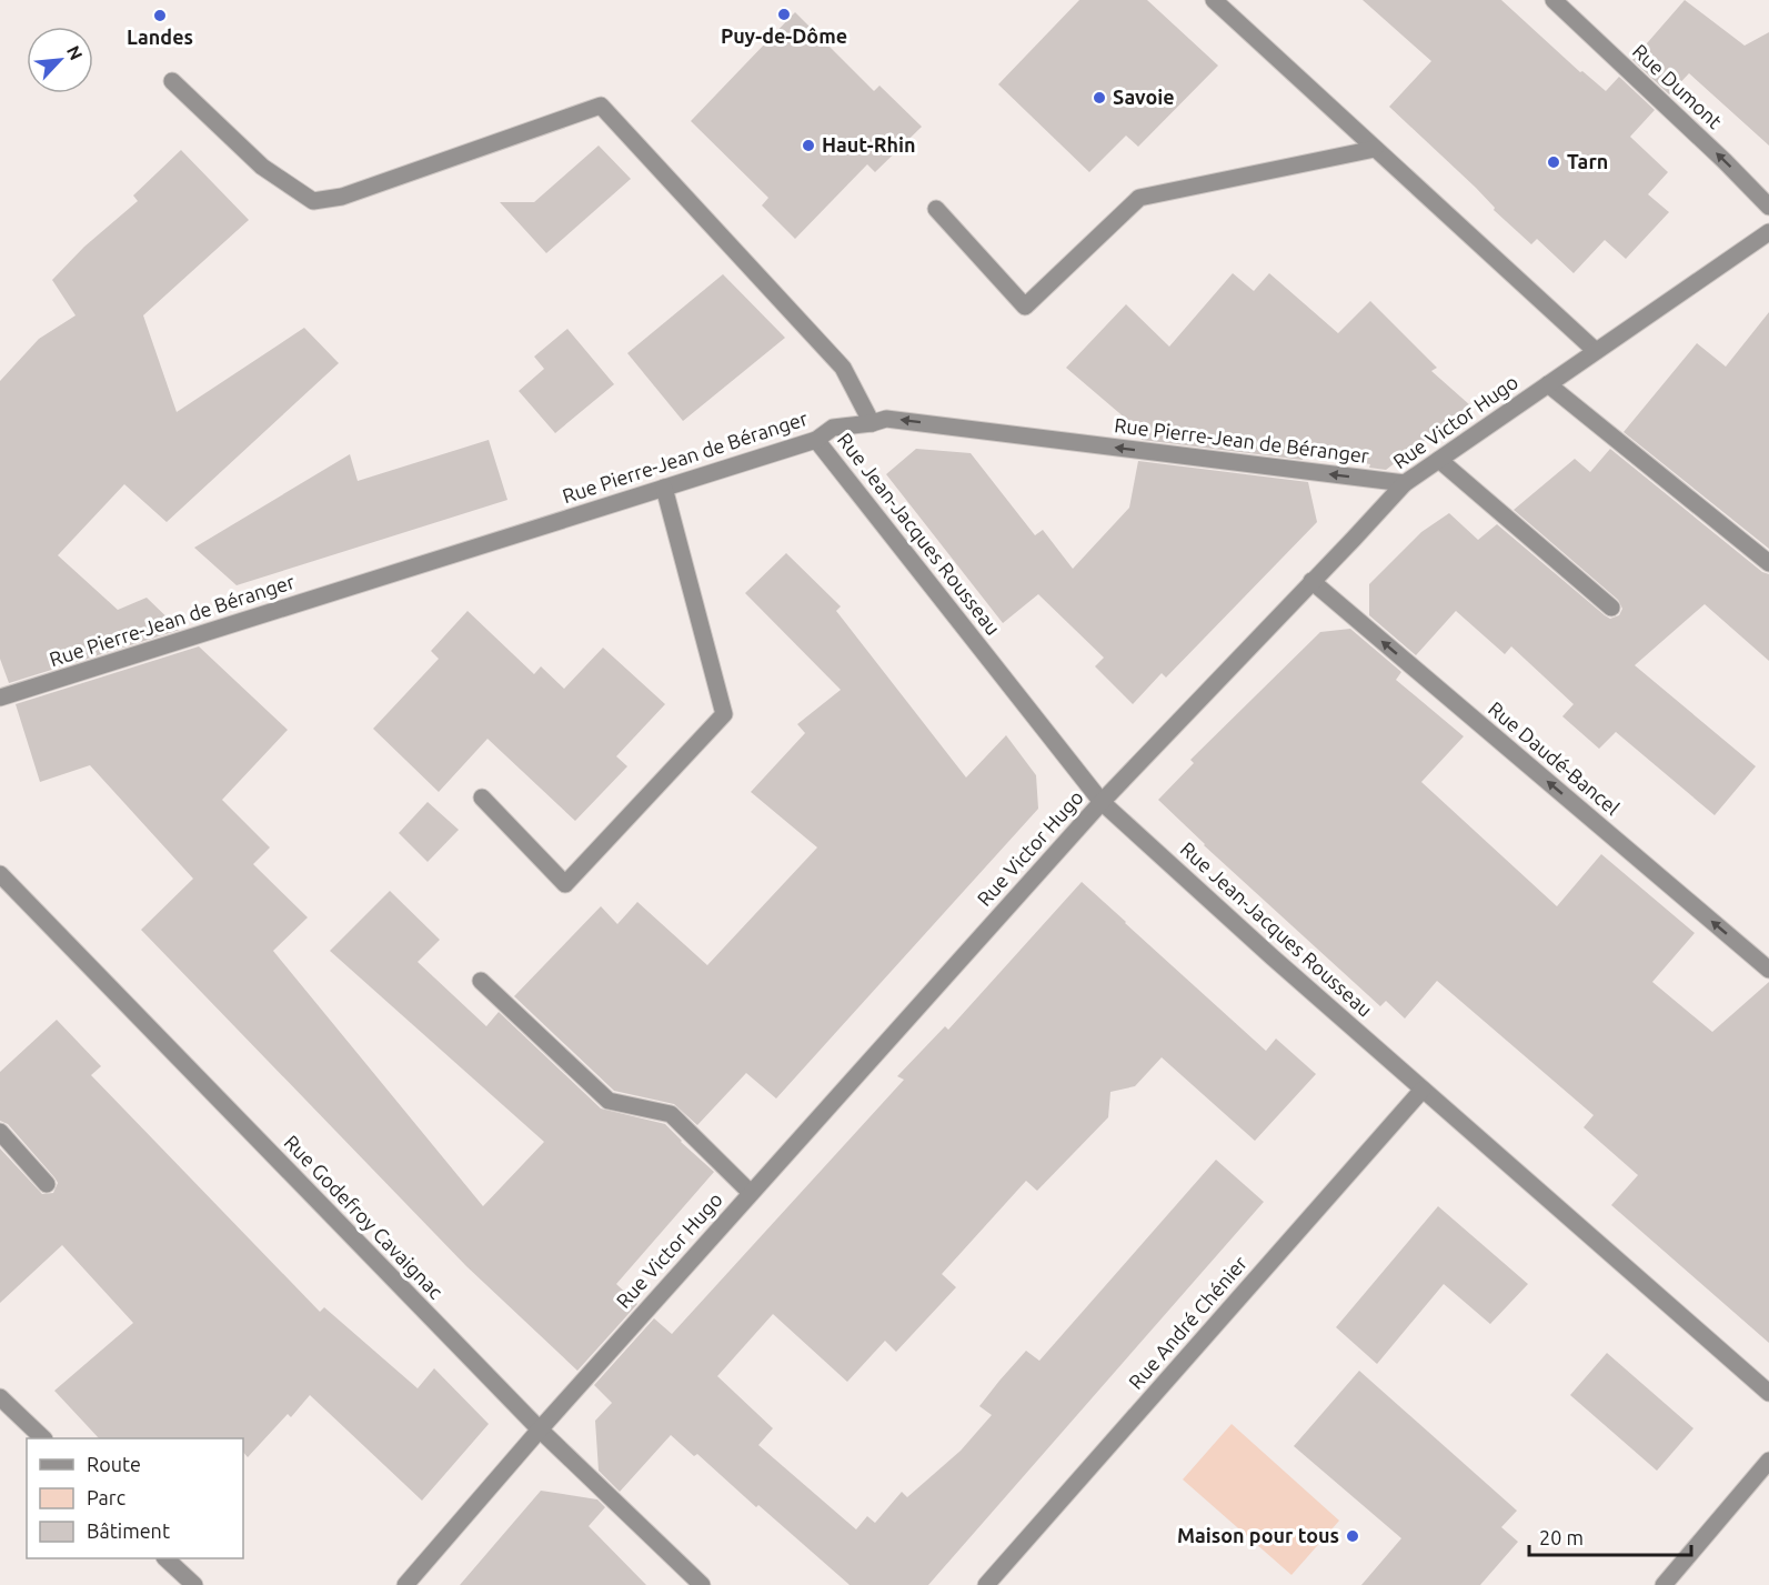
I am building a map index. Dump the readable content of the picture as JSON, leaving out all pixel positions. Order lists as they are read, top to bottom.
{
  "streets": {
    "street": [
      "Rue Dumont",
      "Rue Victor Hugo",
      "Rue Pierre-Jean de Béranger",
      "Rue Jean-Jacques Rousseau",
      "Rue Daudé-Bancel",
      "Rue Godefroy Cavaignac",
      "Rue André Chénier"
    ]
  },
  "crossings": [
    ["Rue Victor Hugo", "Rue Pierre-Jean de Béranger"],
    ["Rue Victor Hugo", "Rue Jean-Jacques Rousseau"],
    ["Rue Victor Hugo", "Rue Daudé-Bancel"],
    ["Rue Victor Hugo", "Rue Godefroy Cavaignac"],
    ["Rue Pierre-Jean de Béranger", "Rue Jean-Jacques Rousseau"],
    ["Rue Jean-Jacques Rousseau", "Rue André Chénier"]
  ],
  "one_way": ["Rue Dumont", "Rue Pierre-Jean de Béranger", "Rue Daudé-Bancel"],
  "places": [
    "Puy-de-Dôme",
    "Landes",
    "Savoie",
    "Haut-Rhin",
    "Tarn",
    "Maison pour tous"
  ],
  "legend": ["Route", "Parc", "Bâtiment"],
  "scale_bar": "20 m",
  "north": "top right"
}
